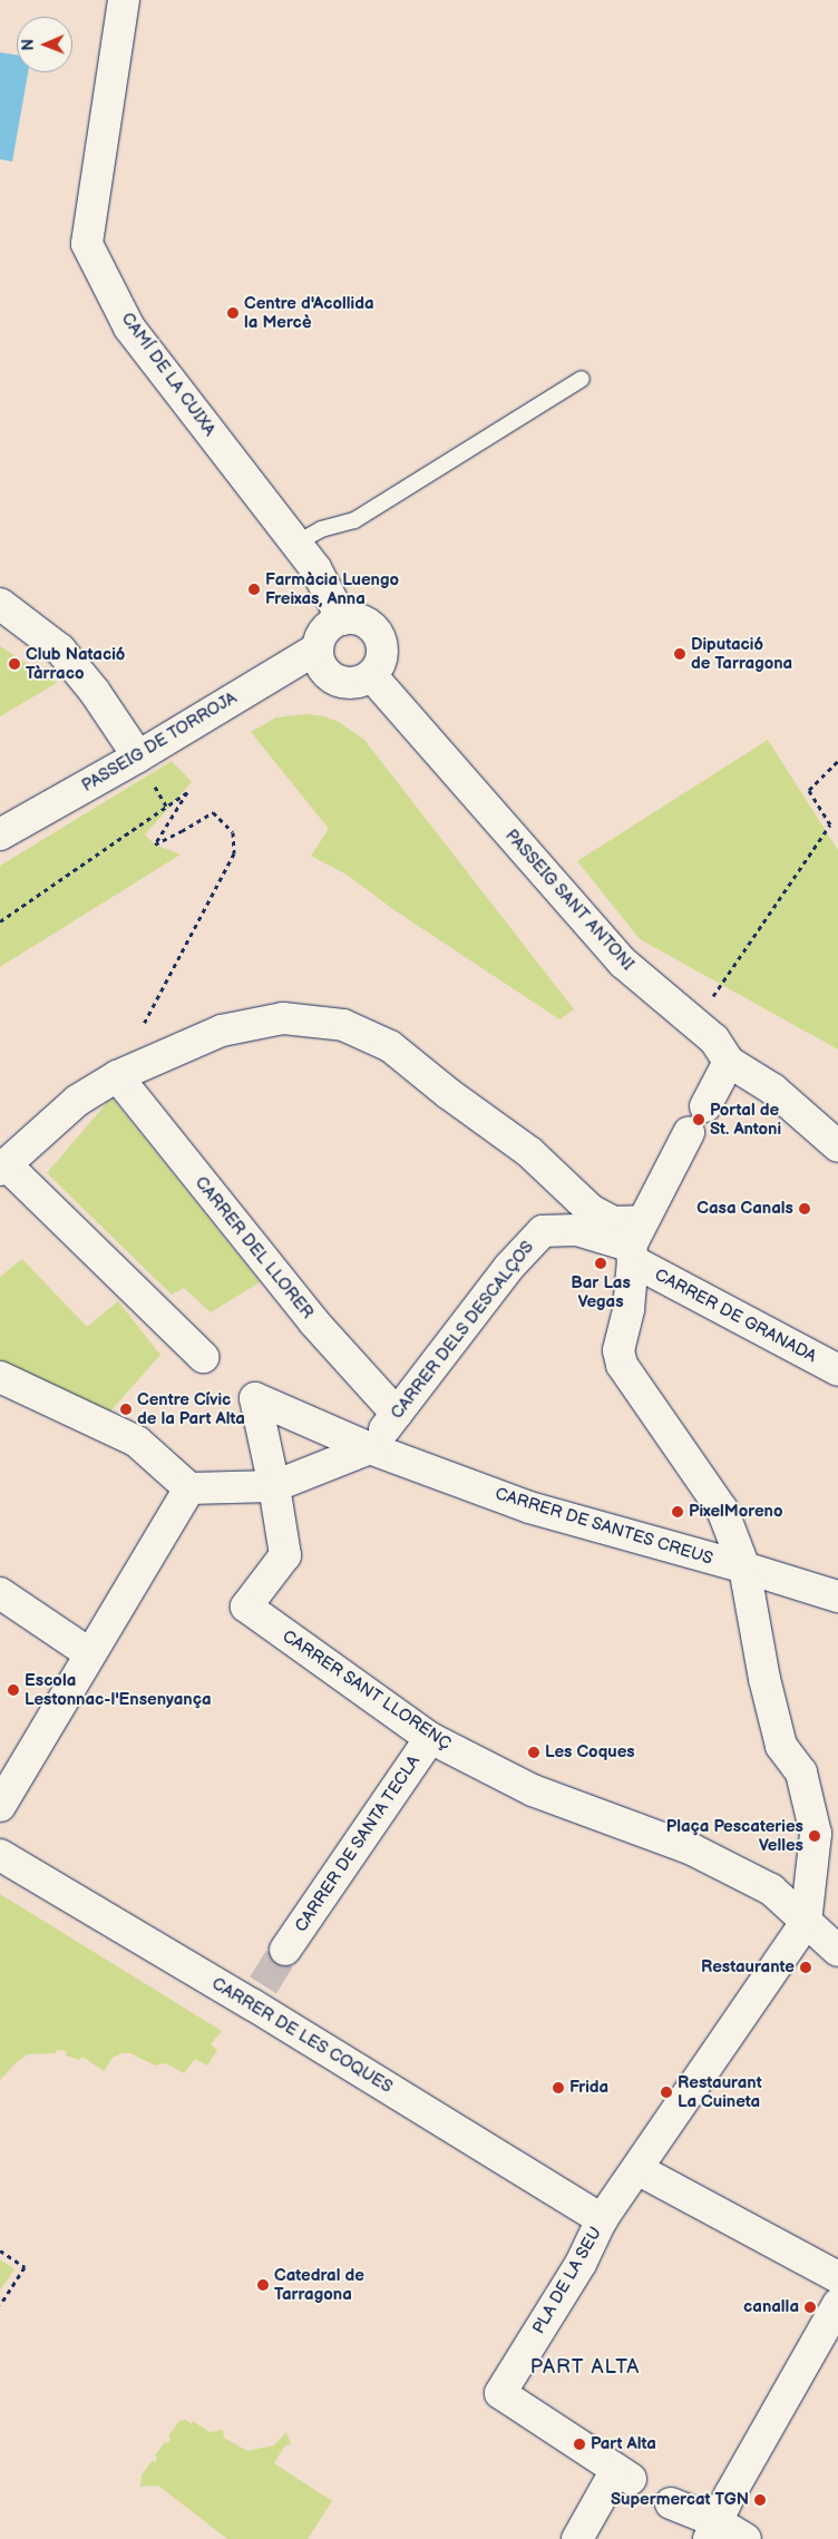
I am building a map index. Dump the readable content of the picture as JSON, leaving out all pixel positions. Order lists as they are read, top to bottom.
{
  "streets": {
    "street": [
      "CAMÍ DE LA CUIXA",
      "PASSEIG DE TORROJA",
      "PASSEIG SANT ANTONI",
      "CARRER DEL LLORER",
      "CARRER DE GRANADA",
      "CARRER DELS DESCALÇOS",
      "CARRER DE SANTES CREUS",
      "CARRER SANT LLORENÇ",
      "CARRER DE SANTA TECLA",
      "CARRER DE LES COQUES",
      "PLA DE LA SEU"
    ]
  },
  "crossings": [
    ["CAMÍ DE LA CUIXA", "PASSEIG DE TORROJA"],
    ["CAMÍ DE LA CUIXA", "PASSEIG SANT ANTONI"],
    ["PASSEIG DE TORROJA", "PASSEIG SANT ANTONI"],
    ["CARRER DEL LLORER", "CARRER DELS DESCALÇOS"],
    ["CARRER DE GRANADA", "CARRER DELS DESCALÇOS"],
    ["CARRER DELS DESCALÇOS", "CARRER DE SANTES CREUS"],
    ["CARRER DE SANTES CREUS", "CARRER SANT LLORENÇ"],
    ["CARRER SANT LLORENÇ", "CARRER DE SANTA TECLA"],
    ["CARRER DE LES COQUES", "PLA DE LA SEU"]
  ],
  "districts": ["PART ALTA"],
  "places": [
    "Centre d'Acollida la Mercè",
    "Farmàcia Luengo Freixas, Anna",
    "Diputació de Tarragona",
    "Club Natació Tàrraco",
    "Portal de St. Antoni",
    "Casa Canals",
    "Bar Las Vegas",
    "Centre Cívic de la Part Alta",
    "PixelMoreno",
    "Escola Lestonnac-l'Ensenyança",
    "Les Coques",
    "Plaça Pescateries Velles",
    "Restaurante",
    "Frida",
    "Restaurant La Cuineta",
    "Catedral de Tarragona",
    "canalla",
    "Part Alta",
    "Supermercat TGN"
  ],
  "north": "left"
}
